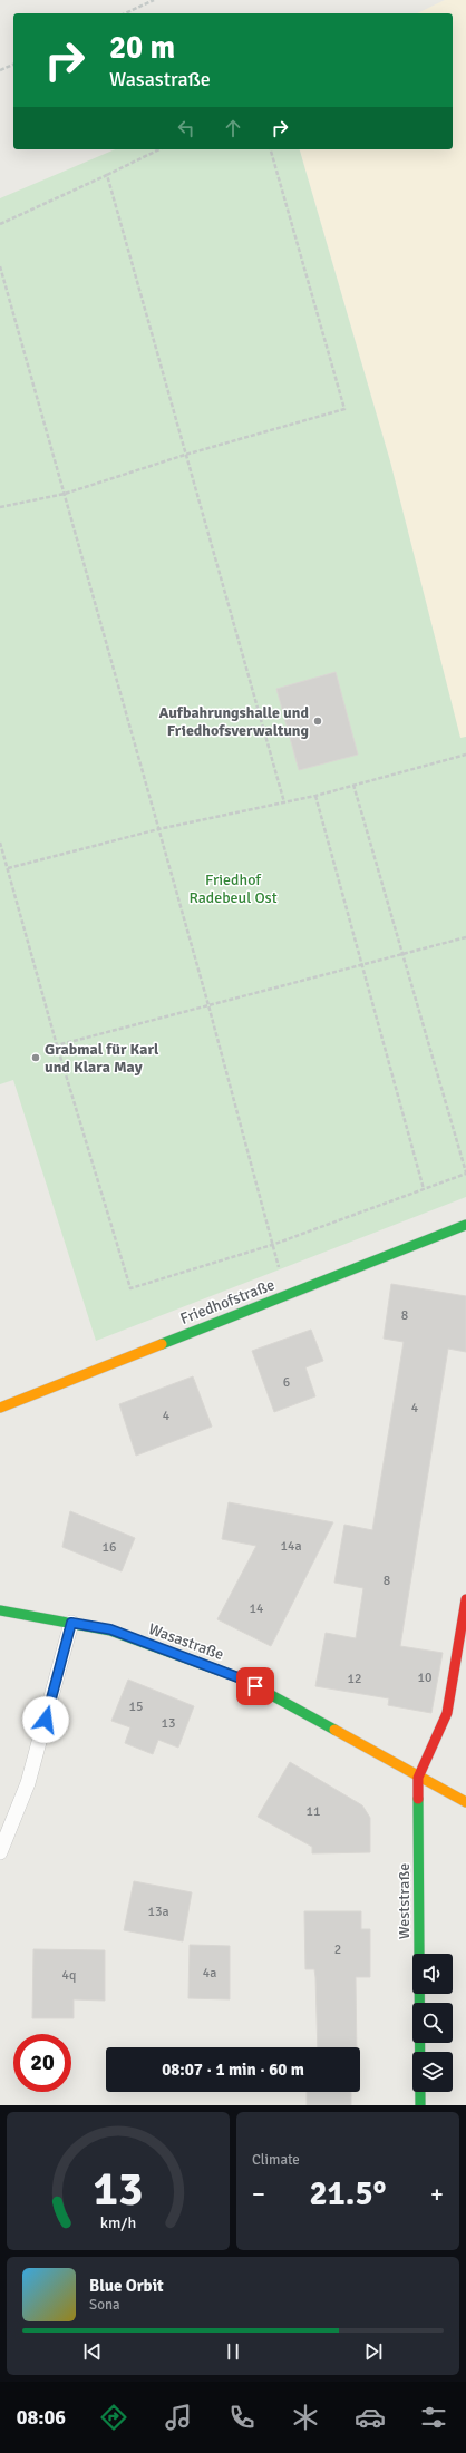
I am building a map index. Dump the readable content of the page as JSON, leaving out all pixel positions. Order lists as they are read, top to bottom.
{
  "streets": {
    "street": ["Friedhofstraße", "Wasastraße", "Weststraße"]
  },
  "crossings": [
    ["Wasastraße", "Weststraße"]
  ],
  "parks": ["Friedhof Radebeul Ost"],
  "places": ["Aufbahrungshalle und Friedhofsverwaltung", "Grabmal für Karl und Klara May"],
  "house_numbers": [
    "8",
    "6",
    "4",
    "4",
    "14a",
    "16",
    "8",
    "14",
    "10",
    "12",
    "15",
    "13",
    "11",
    "13a",
    "2",
    "4a",
    "4q"
  ],
  "page": {
    "turn": ["20 m", "Wasastraße"],
    "limit": "20",
    "trip": "08:07 · 1 min · 60 m",
    "tile": "Climate",
    "heat": ["−", "21.5°", "+"],
    "song": ["Blue Orbit", "Sona"],
    "tabs": "08:06",
    "gauge": ["13", "km/h"]
  }
}
